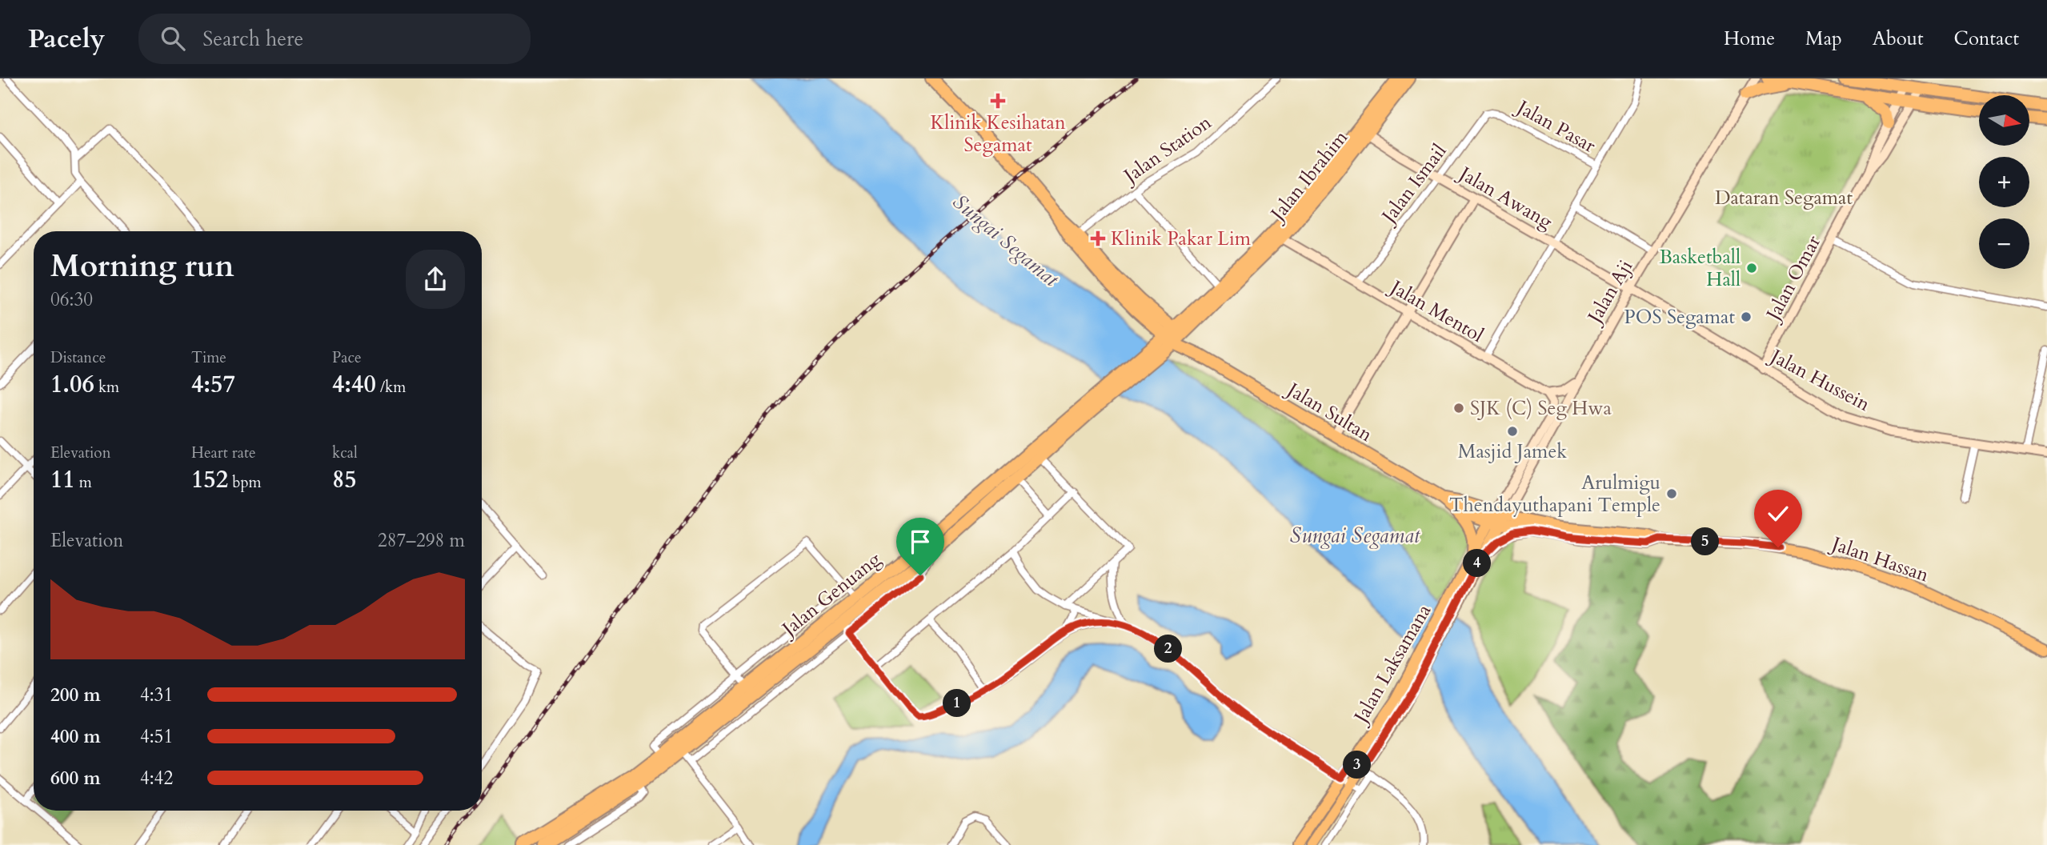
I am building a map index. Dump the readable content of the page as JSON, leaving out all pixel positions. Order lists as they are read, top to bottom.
{
  "streets": {
    "highway": ["Jalan Ibrahim", "Jalan Sultan", "Jalan Genuang"],
    "main road": [
      "Jalan Awang",
      "Jalan Omar",
      "Jalan Aji",
      "Jalan Mentol",
      "Jalan Hussein",
      "Jalan Hassan",
      "Jalan Laksamana"
    ],
    "street": ["Jalan Pasar", "Jalan Station", "Jalan Ismail"]
  },
  "crossings": [
    ["Jalan Pasar", "Jalan Ismail"],
    ["Jalan Station", "Jalan Sultan"],
    ["Jalan Ibrahim", "Jalan Awang"],
    ["Jalan Ibrahim", "Jalan Mentol"],
    ["Jalan Ibrahim", "Jalan Sultan"],
    ["Jalan Ibrahim", "Jalan Genuang"],
    ["Jalan Ismail", "Jalan Awang"],
    ["Jalan Ismail", "Jalan Mentol"],
    ["Jalan Awang", "Jalan Aji"],
    ["Jalan Awang", "Jalan Hussein"],
    ["Jalan Omar", "Jalan Hussein"],
    ["Jalan Aji", "Jalan Hussein"],
    ["Jalan Aji", "Jalan Sultan"],
    ["Jalan Aji", "Jalan Hassan"],
    ["Jalan Aji", "Jalan Laksamana"],
    ["Jalan Sultan", "Jalan Hassan"],
    ["Jalan Sultan", "Jalan Genuang"],
    ["Jalan Sultan", "Jalan Laksamana"],
    ["Jalan Hassan", "Jalan Laksamana"]
  ],
  "water": ["Sungai Segamat"],
  "parks": ["Dataran Segamat"],
  "places": {
    "health": ["Klinik Kesihatan Segamat", "Klinik Pakar Lim"],
    "other": [
      "Basketball Hall",
      "POS Segamat",
      "SJK (C) Seg Hwa",
      "Masjid Jamek",
      "Arulmigu Thendayuthapani Temple"
    ]
  },
  "north": "right",
  "page": {
    "header": "Pacely",
    "search": "Search here",
    "nav": [
      "Home",
      "Map",
      "About",
      "Contact"
    ],
    "map_buttons": ["+", "−"],
    "heading": ["Morning run", "06:30"],
    "stats": [
      ["Distance", "1.06 km"],
      ["Time", "4:57"],
      ["Pace", "4:40 /km"],
      ["Elevation", "11 m"],
      ["Heart rate", "152 bpm"],
      ["kcal", "85"]
    ],
    "chart": ["Elevation", "287–298 m"],
    "pins": [
      "5",
      "4",
      "2",
      "1",
      "3"
    ],
    "list": [
      {
        "name": "200 m",
        "note": "4:31"
      },
      {
        "name": "400 m",
        "note": "4:51"
      },
      {
        "name": "600 m",
        "note": "4:42"
      }
    ]
  }
}
